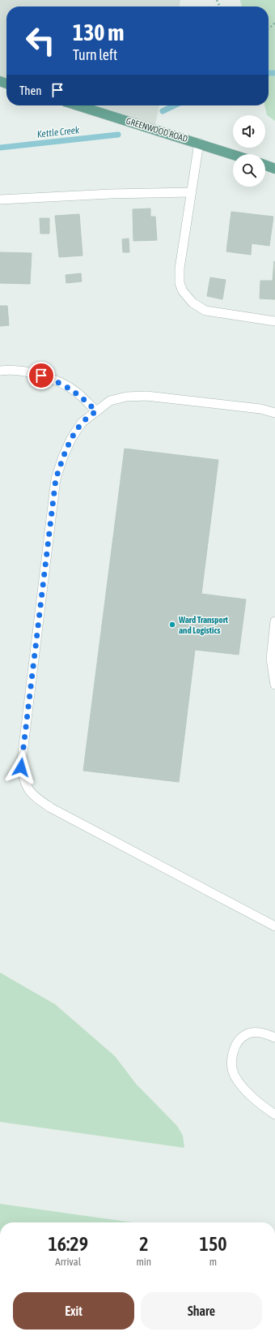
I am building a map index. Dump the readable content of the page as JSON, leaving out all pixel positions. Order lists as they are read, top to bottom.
{
  "streets": {
    "main road": ["GREENWOOD ROAD"]
  },
  "water": ["Kettle Creek"],
  "places": ["Ward Transport and Logistics"],
  "page": {
    "turn": ["130 m", "Turn left"],
    "then": "Then",
    "eta": [
      "16:29",
      "Arrival",
      "2",
      "min",
      "150",
      "m"
    ],
    "buttons": ["Exit", "Share"]
  }
}
